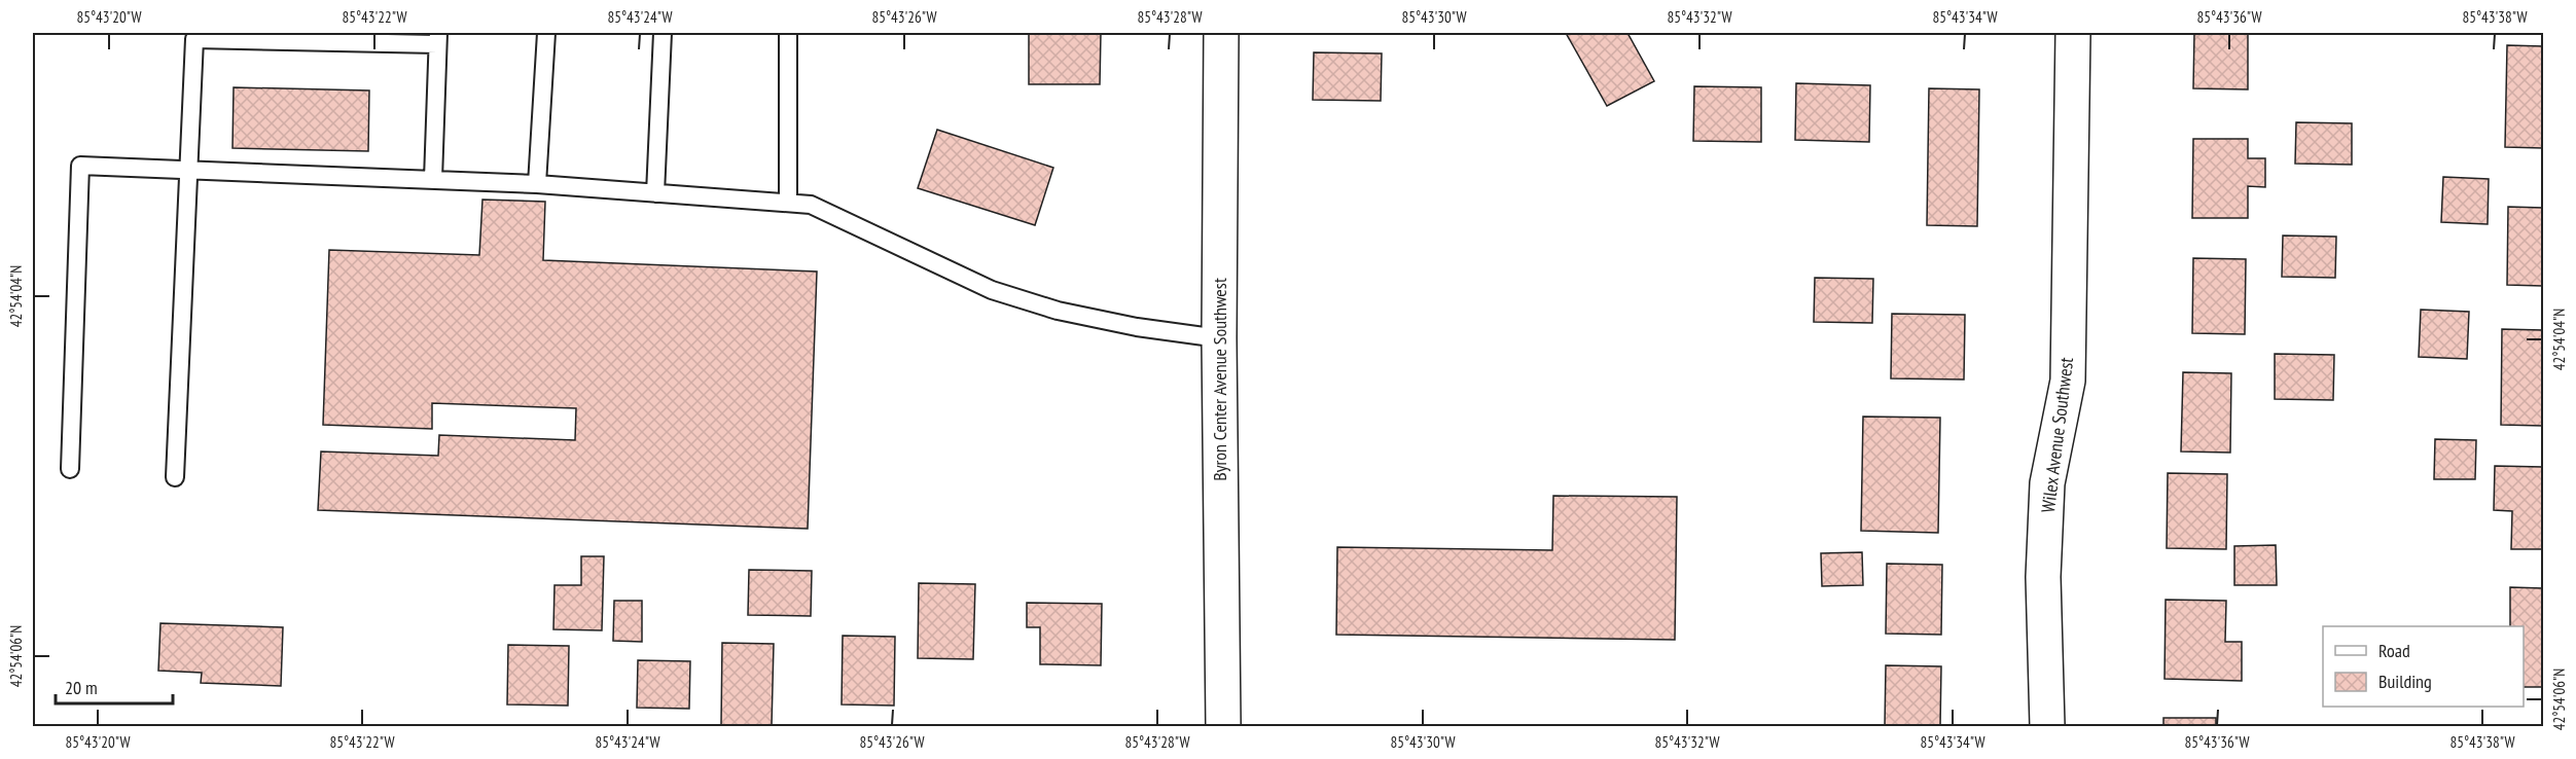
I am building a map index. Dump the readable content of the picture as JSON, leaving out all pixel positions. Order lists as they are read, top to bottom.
{
  "streets": {
    "main road": ["Byron Center Avenue Southwest", "Wilex Avenue Southwest"]
  },
  "legend": ["Road", "Building"],
  "scale_bar": "20 m",
  "coordinates": [
    "85°43'20\"W",
    "85°43'22\"W",
    "85°43'24\"W",
    "85°43'26\"W",
    "85°43'28\"W",
    "85°43'30\"W",
    "85°43'32\"W",
    "85°43'34\"W",
    "85°43'36\"W",
    "85°43'38\"W",
    "42°54'04\"N",
    "42°54'06\"N"
  ]
}
